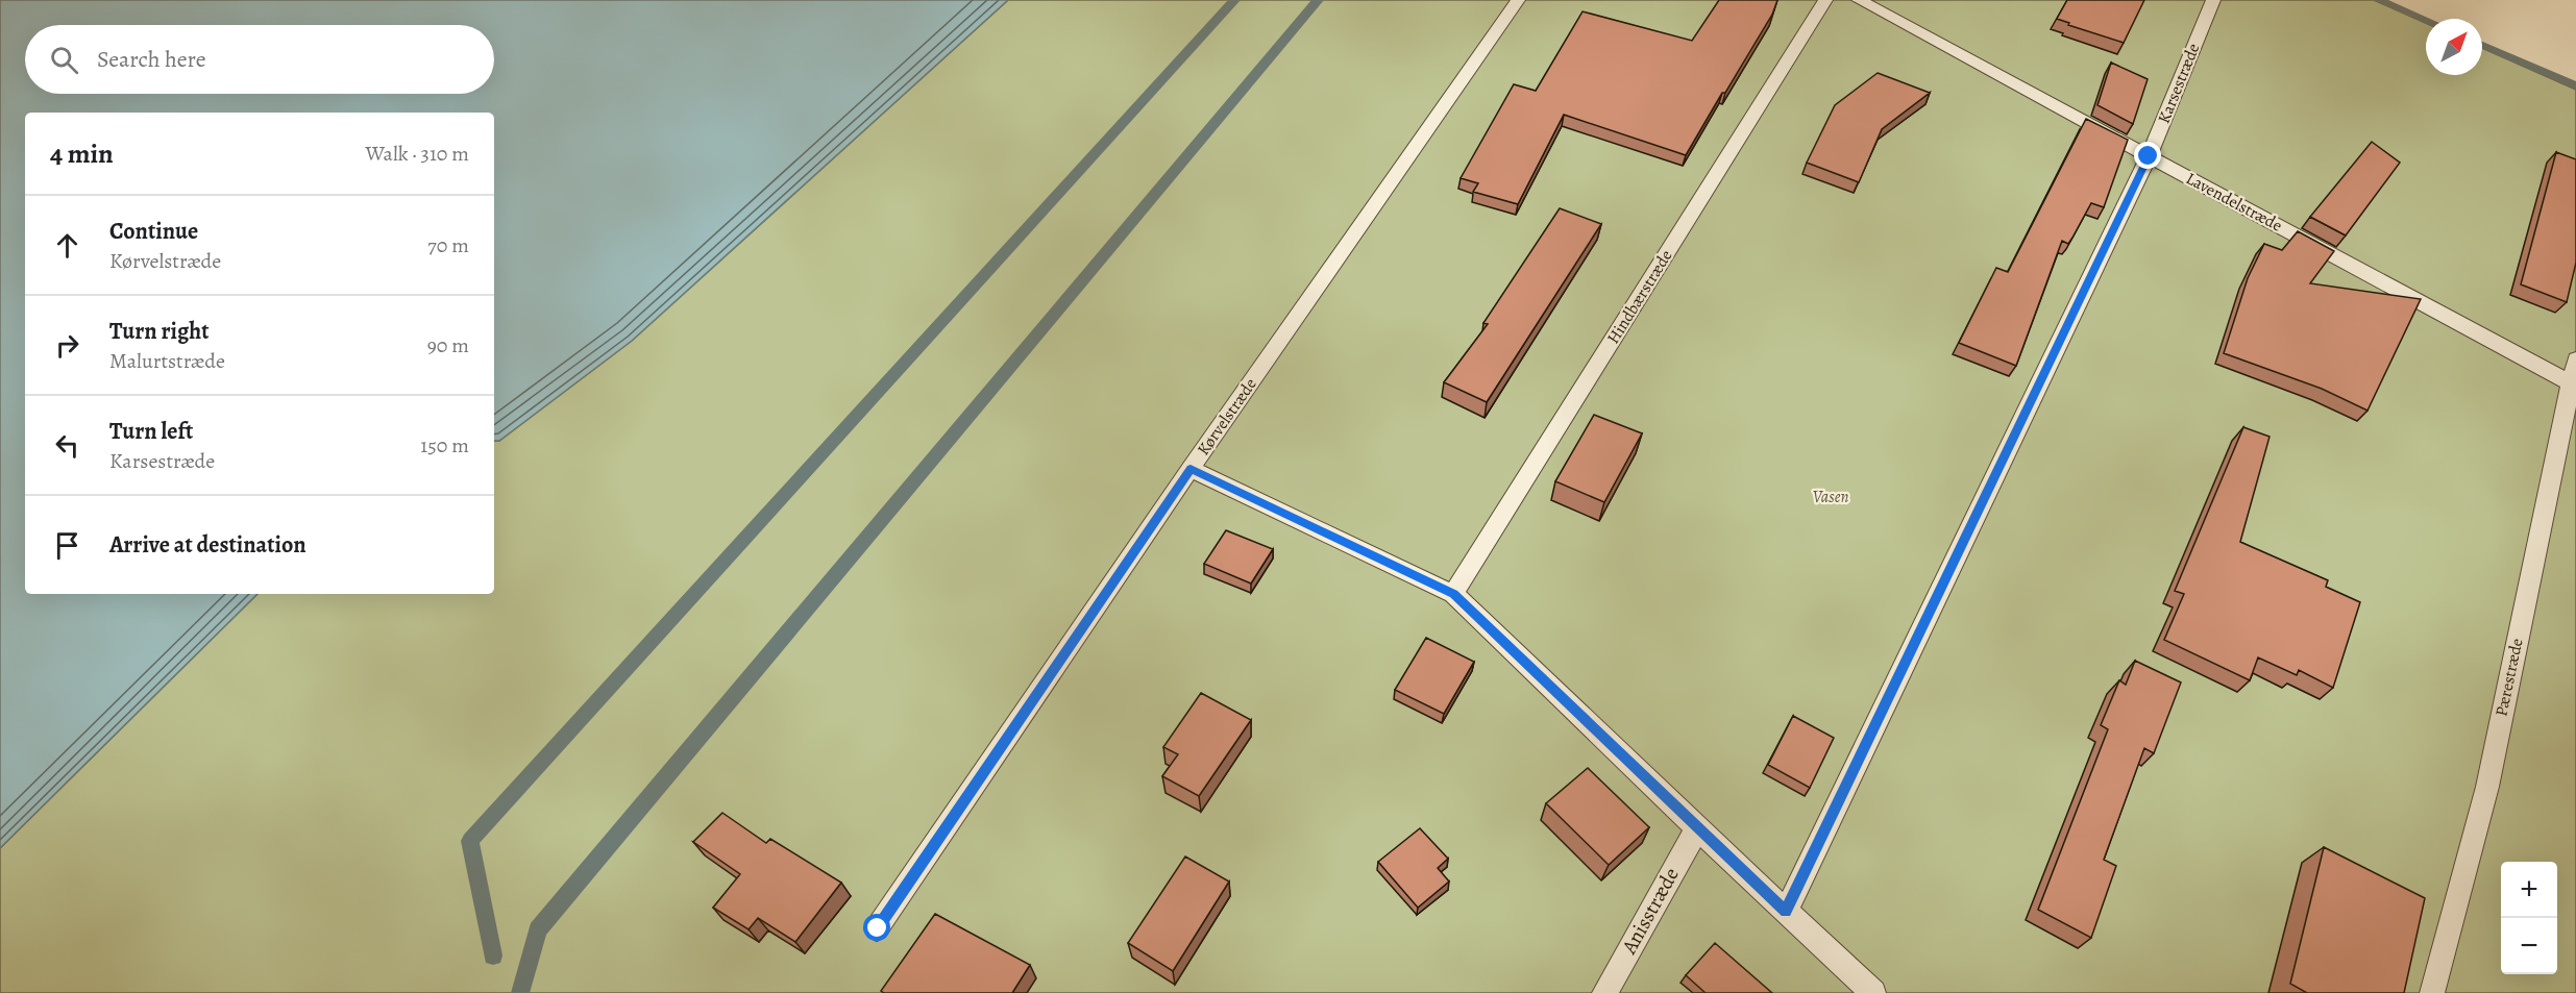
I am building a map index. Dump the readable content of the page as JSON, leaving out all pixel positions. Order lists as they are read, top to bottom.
{
  "streets": {
    "lane": [
      "Karsestræde",
      "Lavendelstræde",
      "Hindbærstræde",
      "Kørvelstræde",
      "Pærestræde",
      "Anisstræde"
    ]
  },
  "crossings": [
    ["Karsestræde", "Lavendelstræde"],
    ["Lavendelstræde", "Pærestræde"]
  ],
  "parks": ["Vasen"],
  "north": "top right",
  "page": {
    "search": "Search here",
    "heading": ["4 min", "Walk · 310 m"],
    "list": [
      ["Continue", "Kørvelstræde", "70 m"],
      ["Turn right", "Malurtstræde", "90 m"],
      ["Turn left", "Karsestræde", "150 m"],
      "Arrive at destination"
    ],
    "map_buttons": ["+", "−"]
  }
}
